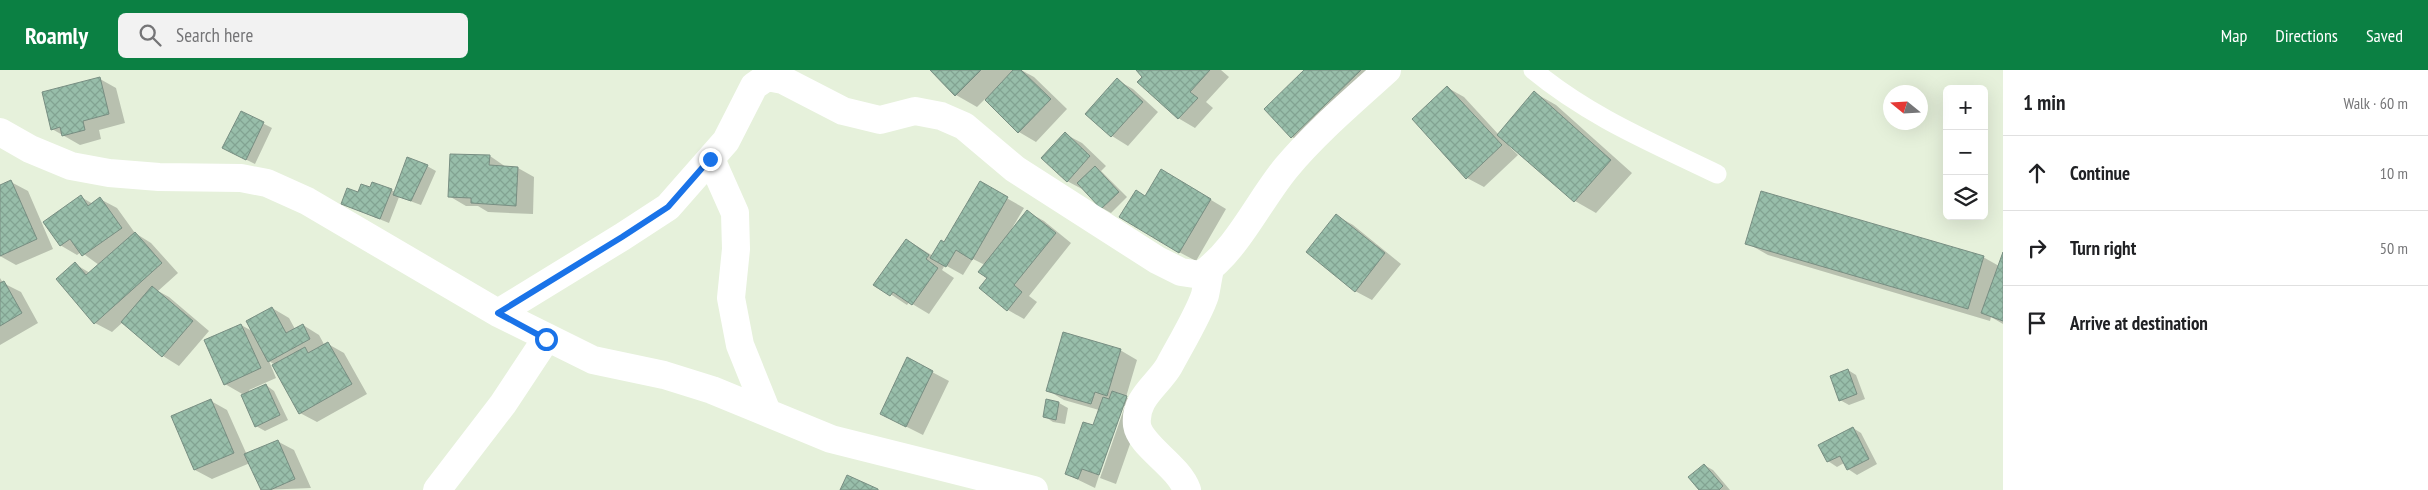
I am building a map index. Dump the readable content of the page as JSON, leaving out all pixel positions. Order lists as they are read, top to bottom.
{
  "north": "left",
  "page": {
    "header": "Roamly",
    "search": "Search here",
    "nav": ["Map", "Directions", "Saved"],
    "heading": ["1 min", "Walk · 60 m"],
    "map_buttons": ["+", "−"],
    "list": [
      ["Continue", "10 m"],
      ["Turn right", "50 m"],
      "Arrive at destination"
    ]
  }
}
